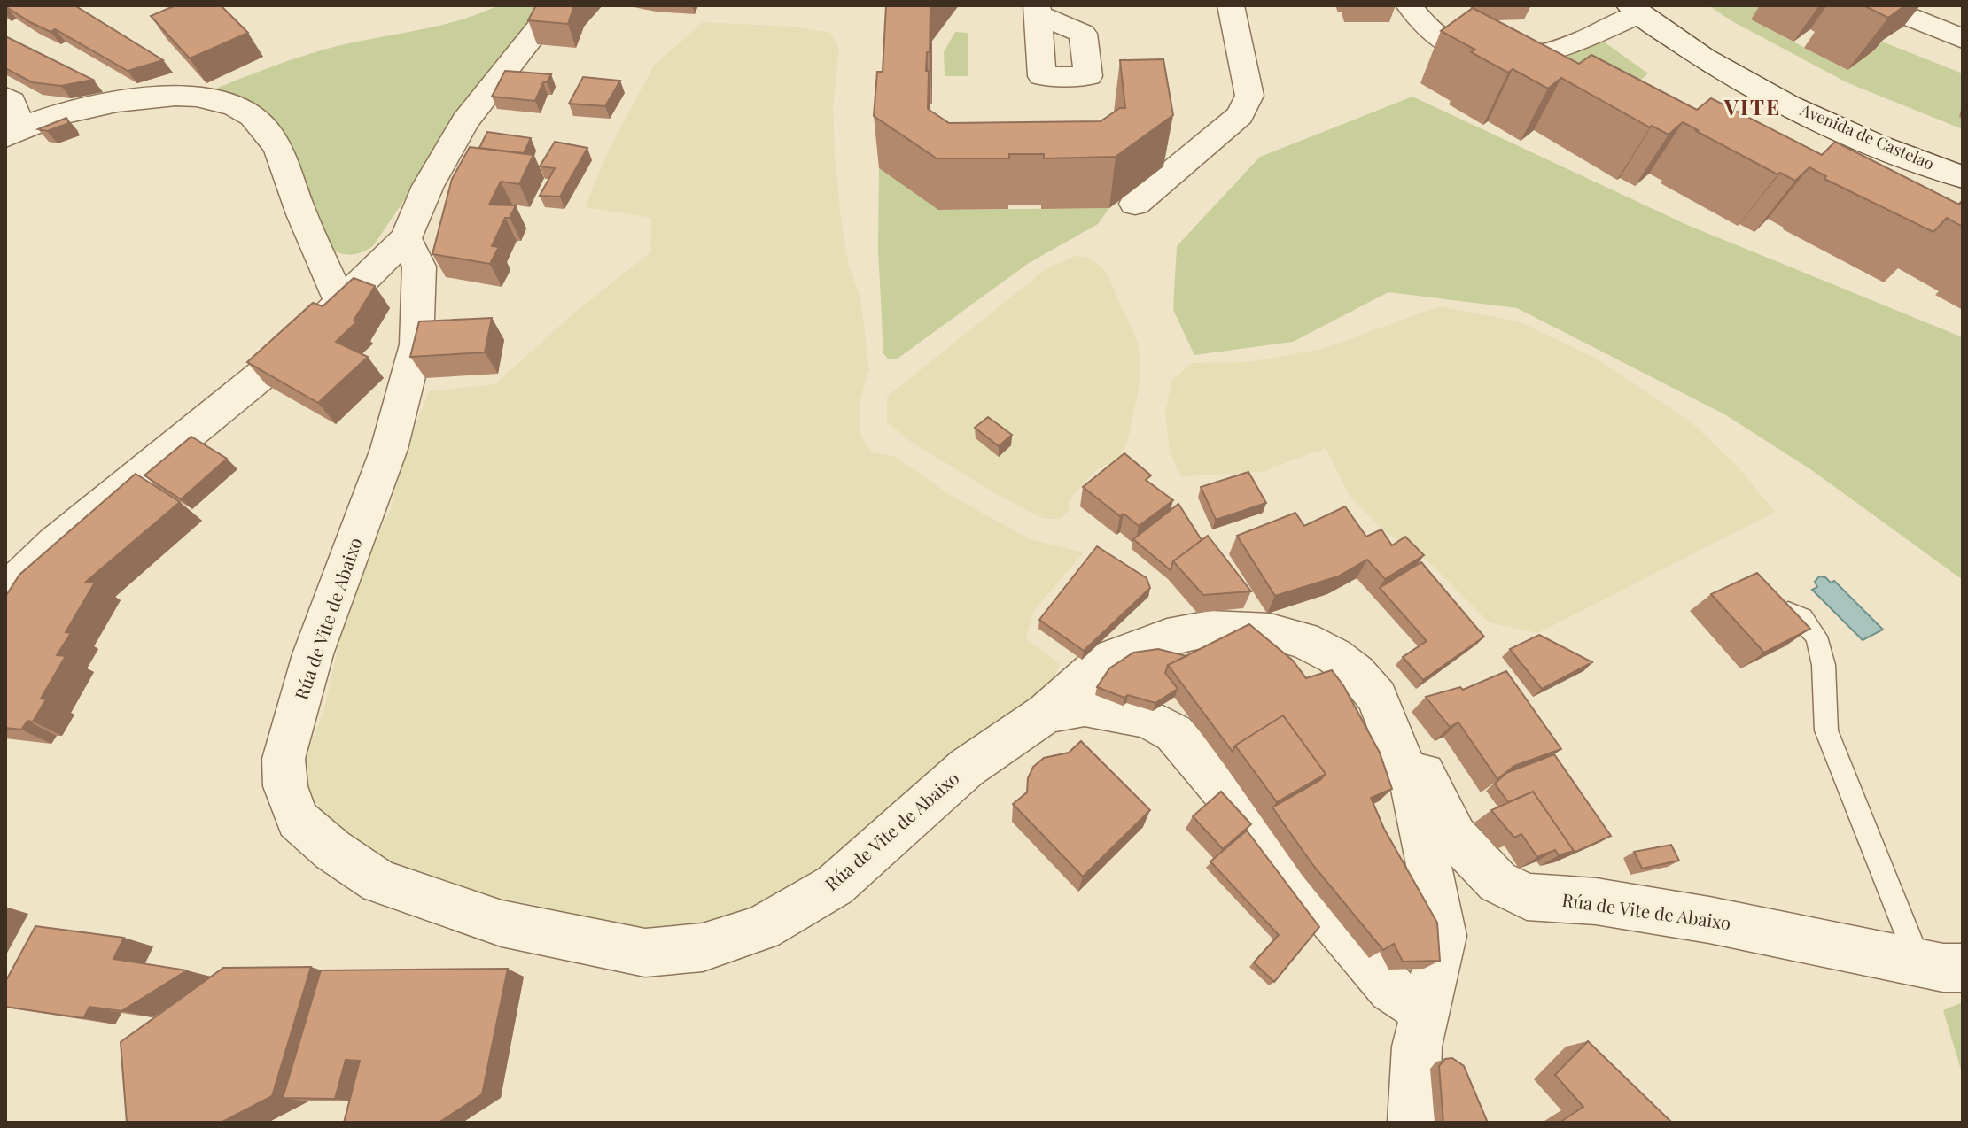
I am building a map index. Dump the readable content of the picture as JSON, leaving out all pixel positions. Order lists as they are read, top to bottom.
{
  "streets": {
    "street": ["Avenida de Castelao", "Rúa de Vite de Abaixo"]
  },
  "districts": ["VITE"]
}
